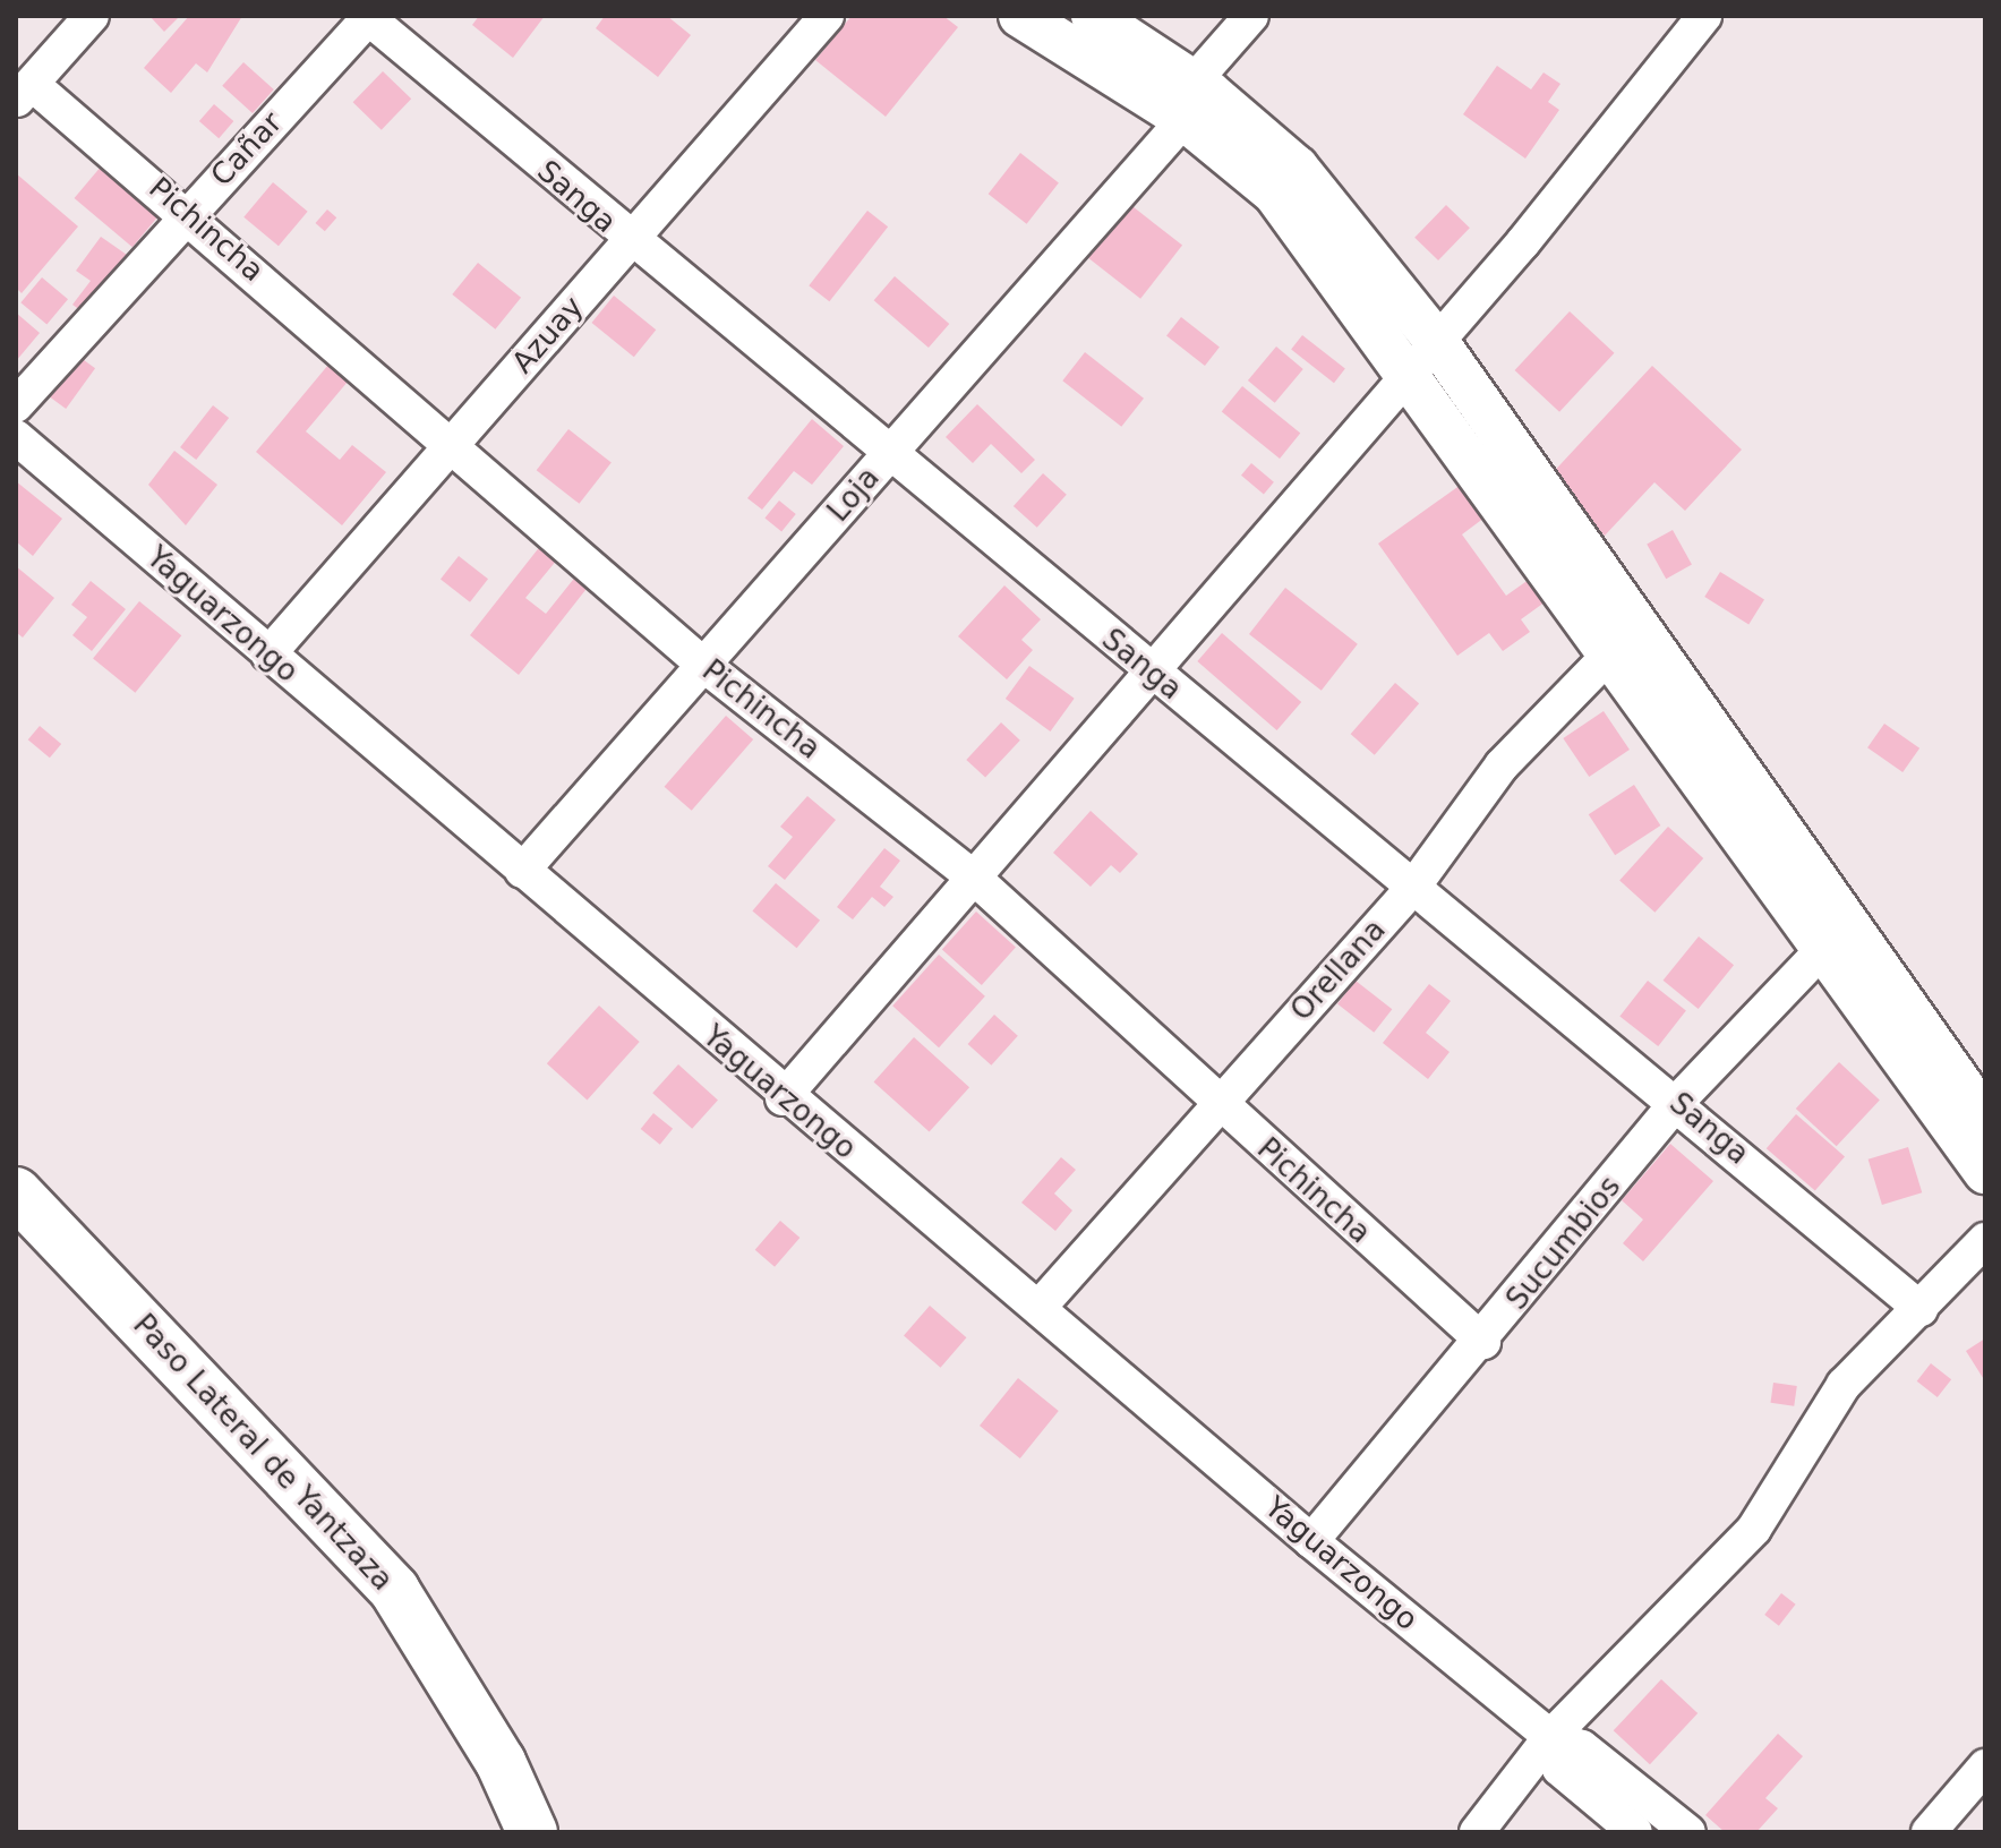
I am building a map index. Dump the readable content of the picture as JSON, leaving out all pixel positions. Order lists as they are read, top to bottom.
{
  "streets": {
    "highway": ["Paso Lateral de Yantzaza"],
    "street": [
      "Cañar",
      "Sanga",
      "Pichincha",
      "Azuay",
      "Loja",
      "Yaguarzongo",
      "Orellana",
      "Sucumbios"
    ]
  },
  "crossings": [
    ["Cañar", "Sanga"],
    ["Cañar", "Pichincha"],
    ["Sanga", "Azuay"],
    ["Sanga", "Loja"],
    ["Sanga", "Orellana"],
    ["Sanga", "Sucumbios"],
    ["Pichincha", "Azuay"],
    ["Pichincha", "Loja"],
    ["Pichincha", "Orellana"],
    ["Pichincha", "Sucumbios"],
    ["Azuay", "Yaguarzongo"],
    ["Loja", "Yaguarzongo"],
    ["Yaguarzongo", "Orellana"],
    ["Yaguarzongo", "Sucumbios"]
  ]
}
